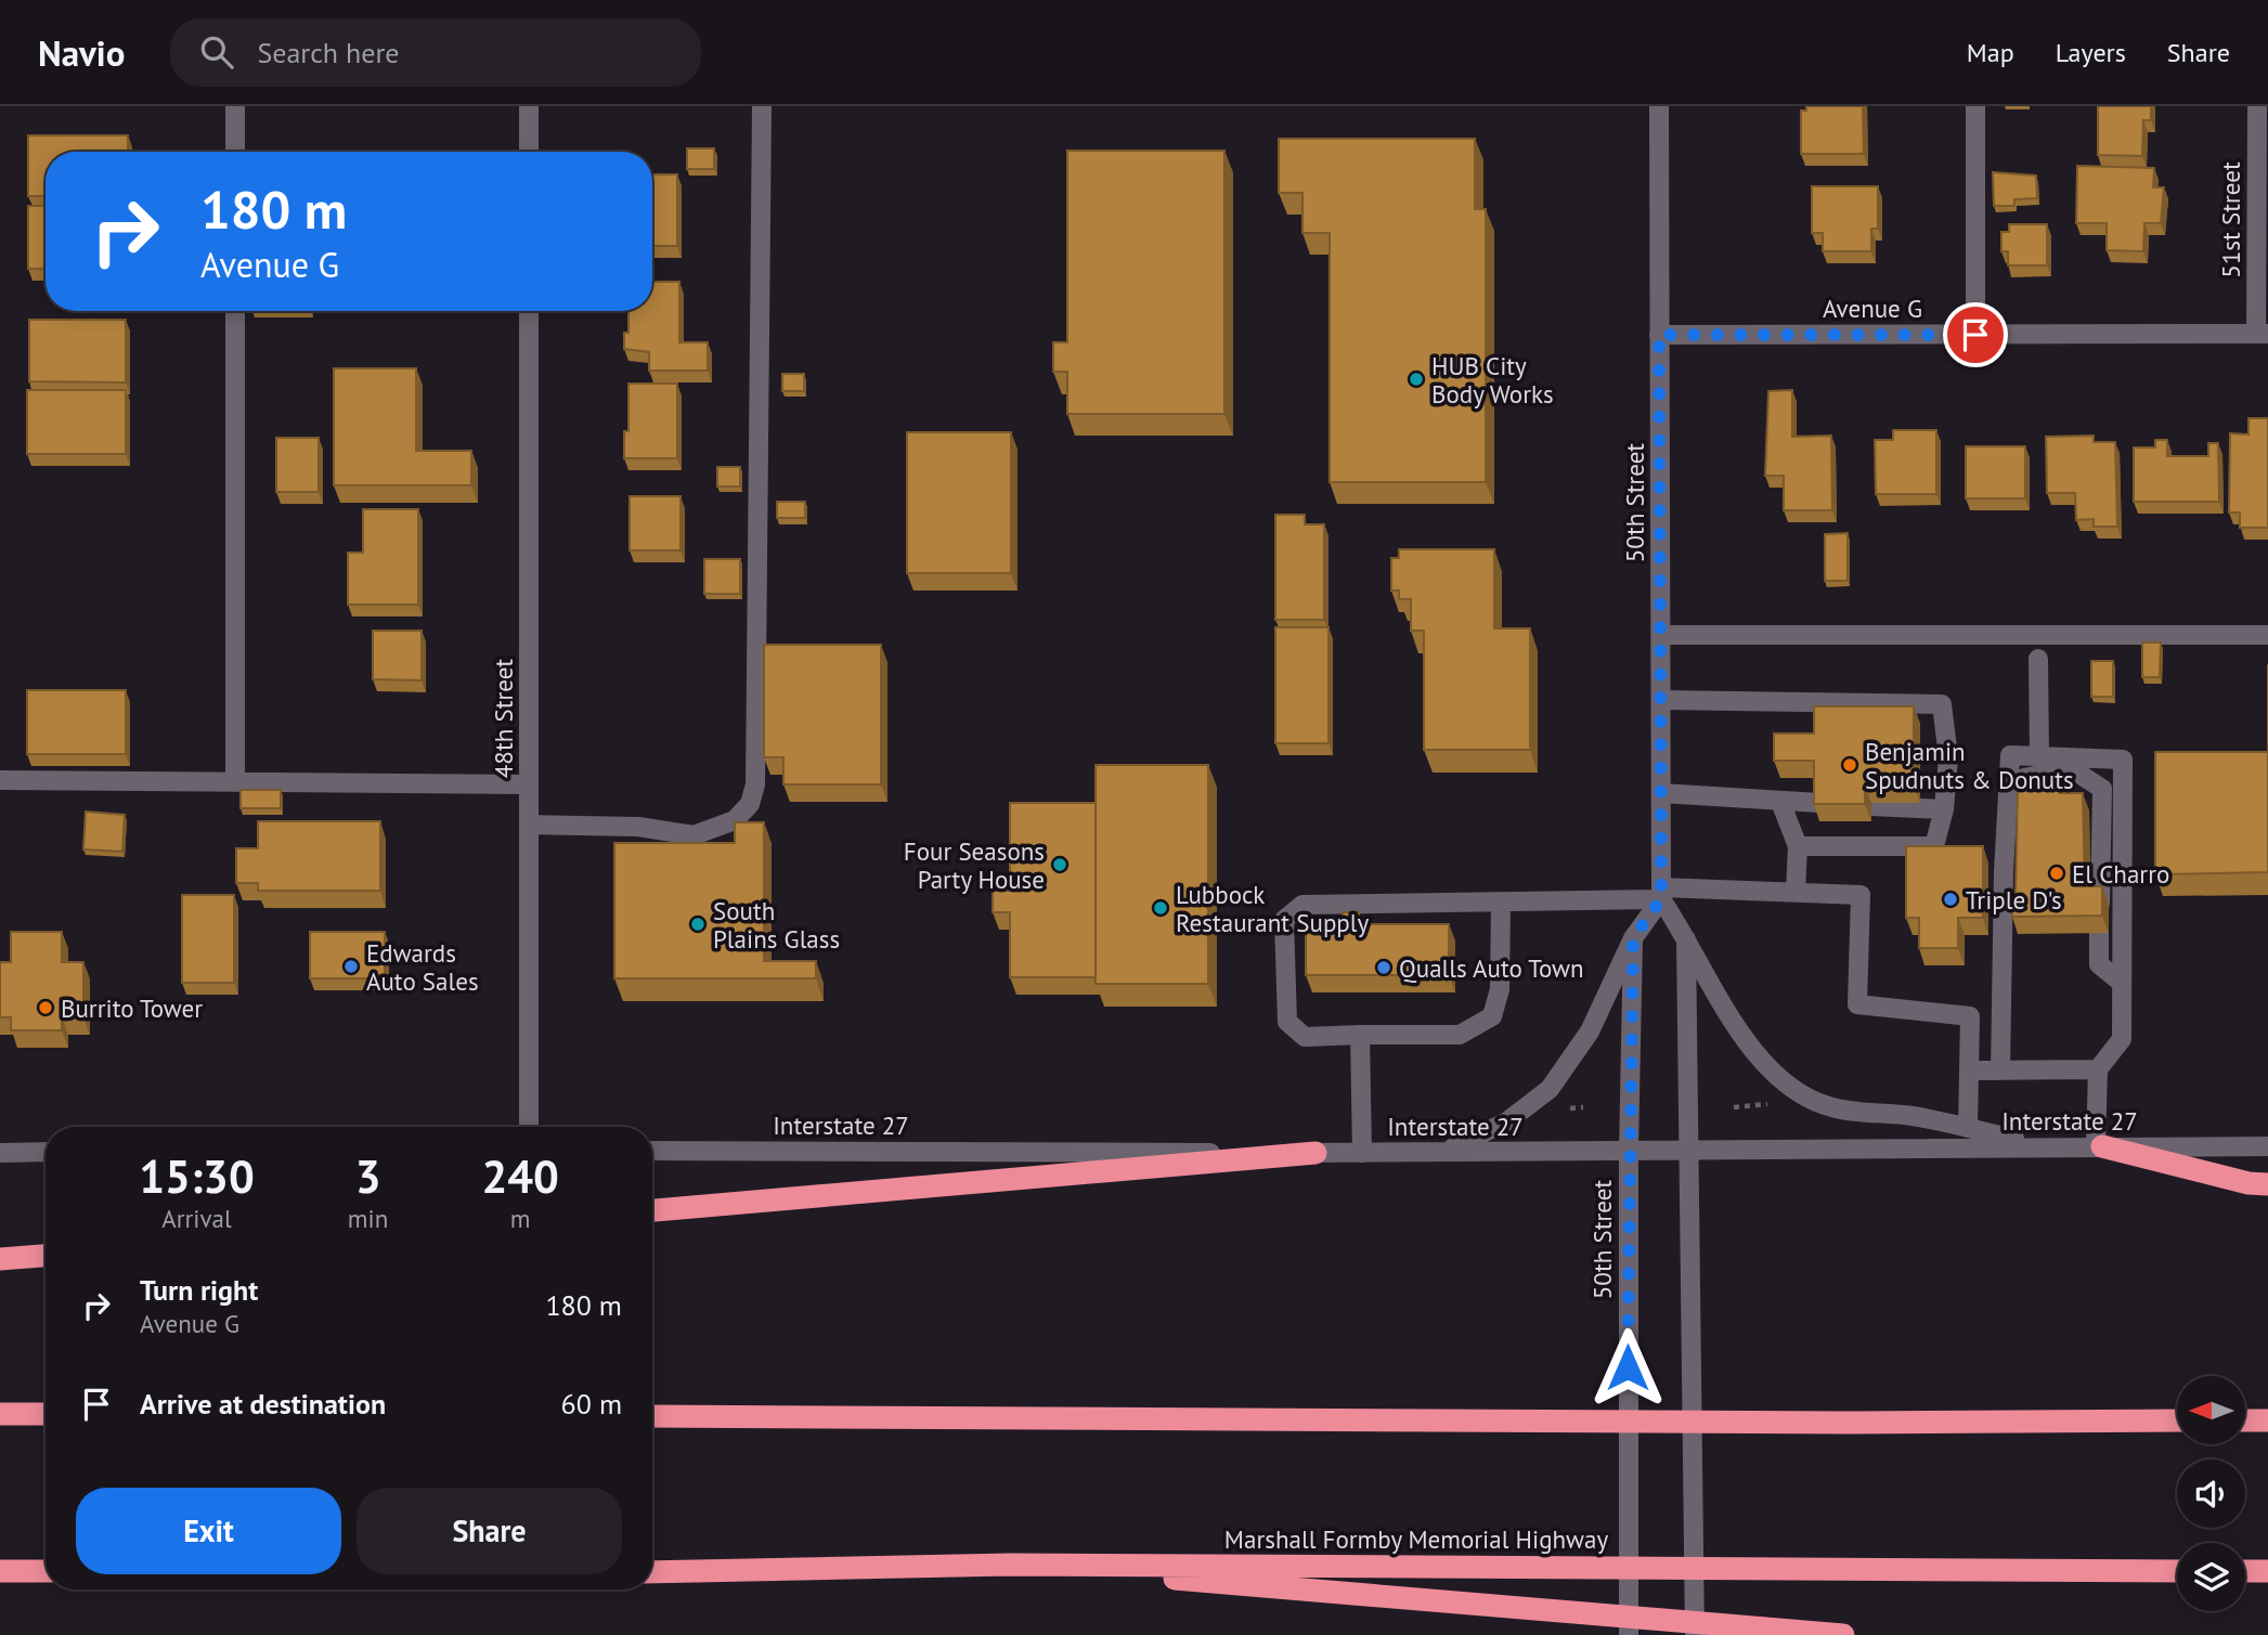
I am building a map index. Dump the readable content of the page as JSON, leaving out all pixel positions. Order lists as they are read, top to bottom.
{
  "streets": {
    "highway": ["Marshall Formby Memorial Highway"],
    "main road": [
      "51st Street",
      "Avenue G",
      "50th Street",
      "48th Street",
      "Interstate 27"
    ]
  },
  "crossings": [
    ["51st Street", "Avenue G"],
    ["Avenue G", "50th Street"],
    ["50th Street", "Interstate 27"]
  ],
  "places": [
    "HUB City Body Works",
    "Benjamin Spudnuts & Donuts",
    "Four Seasons Party House",
    "El Charro",
    "Triple D's",
    "Lubbock Restaurant Supply",
    "South Plains Glass",
    "Edwards Auto Sales",
    "Qualls Auto Town",
    "Burrito Tower"
  ],
  "north": "left",
  "page": {
    "header": "Navio",
    "search": "Search here",
    "nav": ["Map", "Layers", "Share"],
    "turn": ["180 m", "Avenue G"],
    "eta": [
      "15:30",
      "Arrival",
      "3",
      "min",
      "240",
      "m"
    ],
    "list": [
      {
        "name": "Turn right",
        "note": "Avenue G",
        "value": "180 m"
      },
      {
        "name": "Arrive at destination",
        "value": "60 m"
      }
    ],
    "buttons": ["Exit", "Share"]
  }
}
